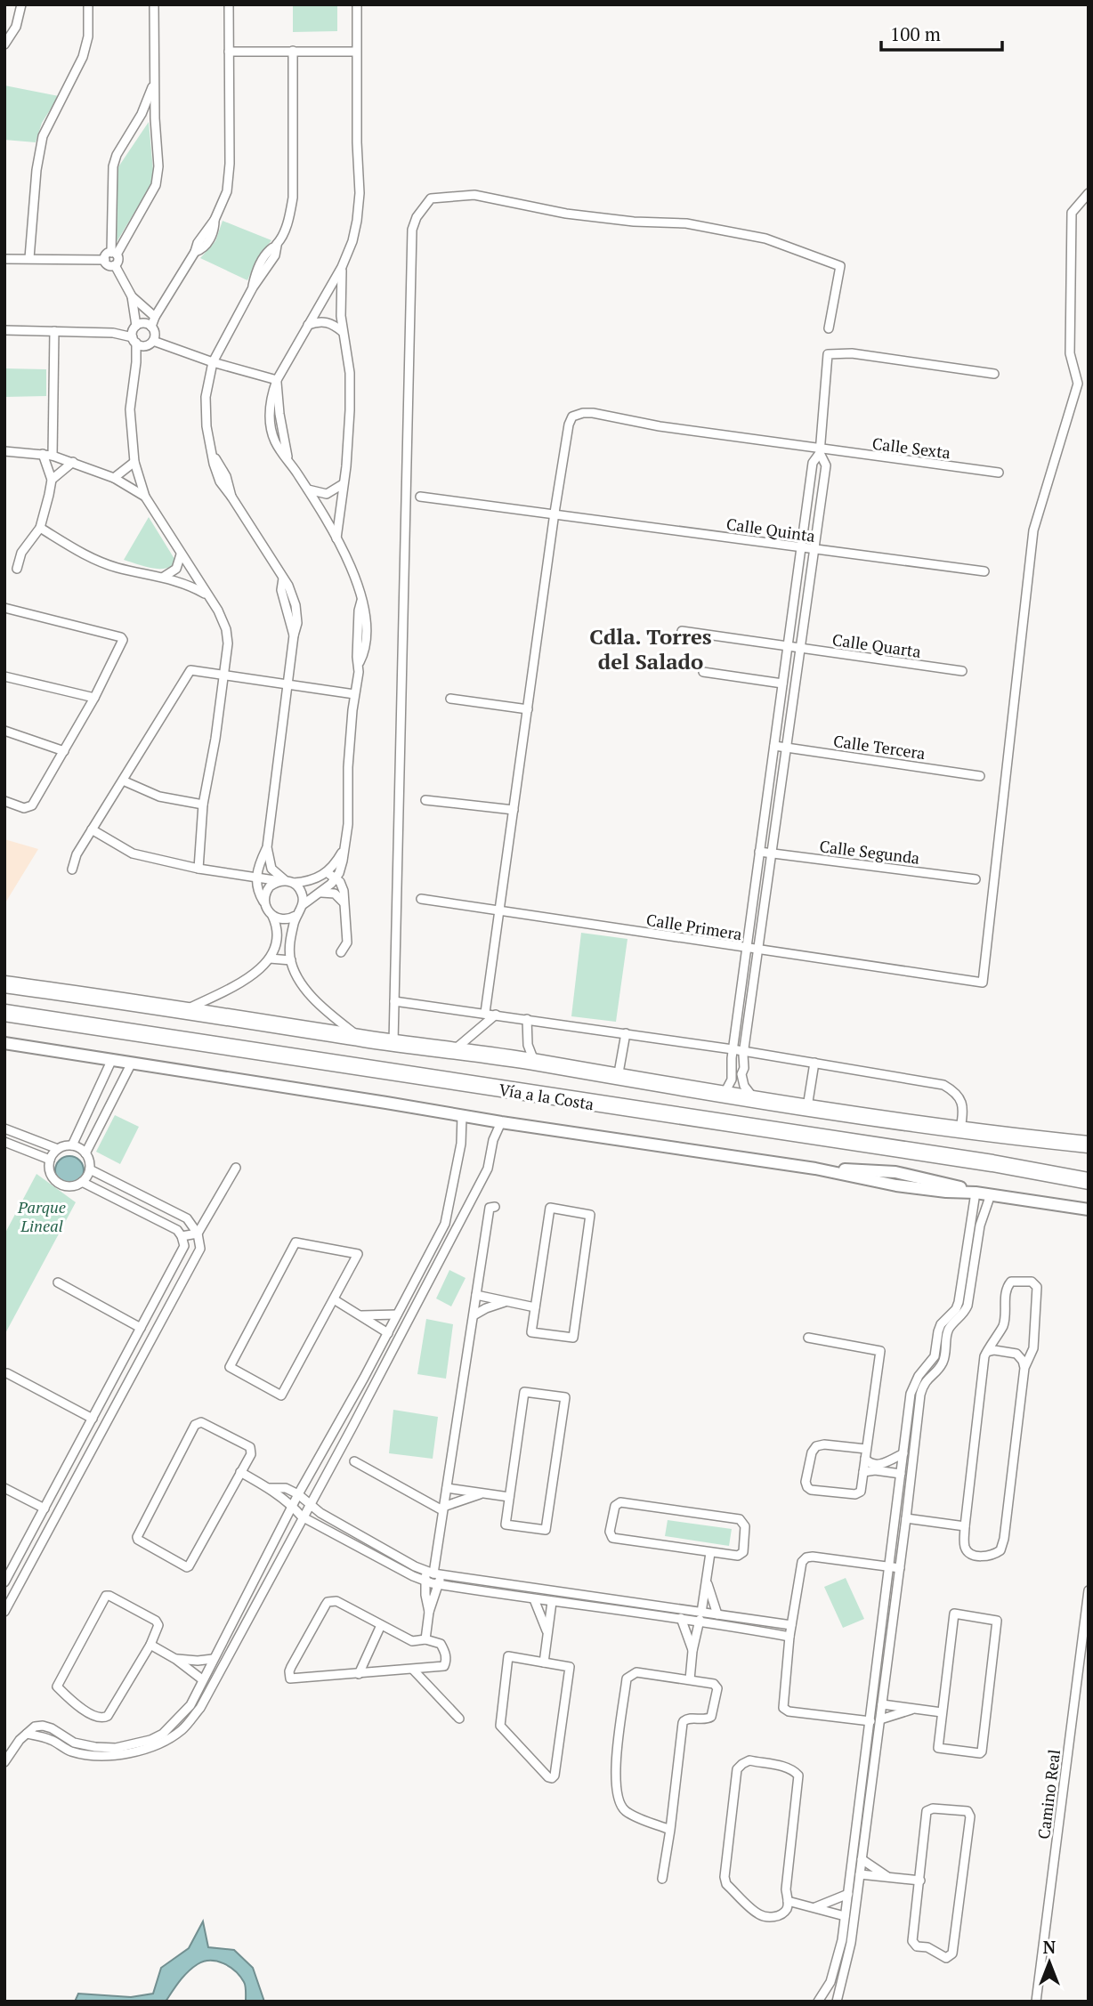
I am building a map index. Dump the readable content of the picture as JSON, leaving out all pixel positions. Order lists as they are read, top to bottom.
{
  "streets": {
    "highway": ["Vía a la Costa"],
    "street": [
      "Calle Sexta",
      "Calle Quinta",
      "Calle Quarta",
      "Calle Tercera",
      "Calle Segunda",
      "Calle Primera",
      "Camino Real"
    ]
  },
  "crossings": [
    ["Calle Sexta", "Calle Quinta"]
  ],
  "districts": ["Cdla. Torres del Salado"],
  "parks": ["Parque Lineal"],
  "scale_bar": "100 m",
  "north": "top"
}
